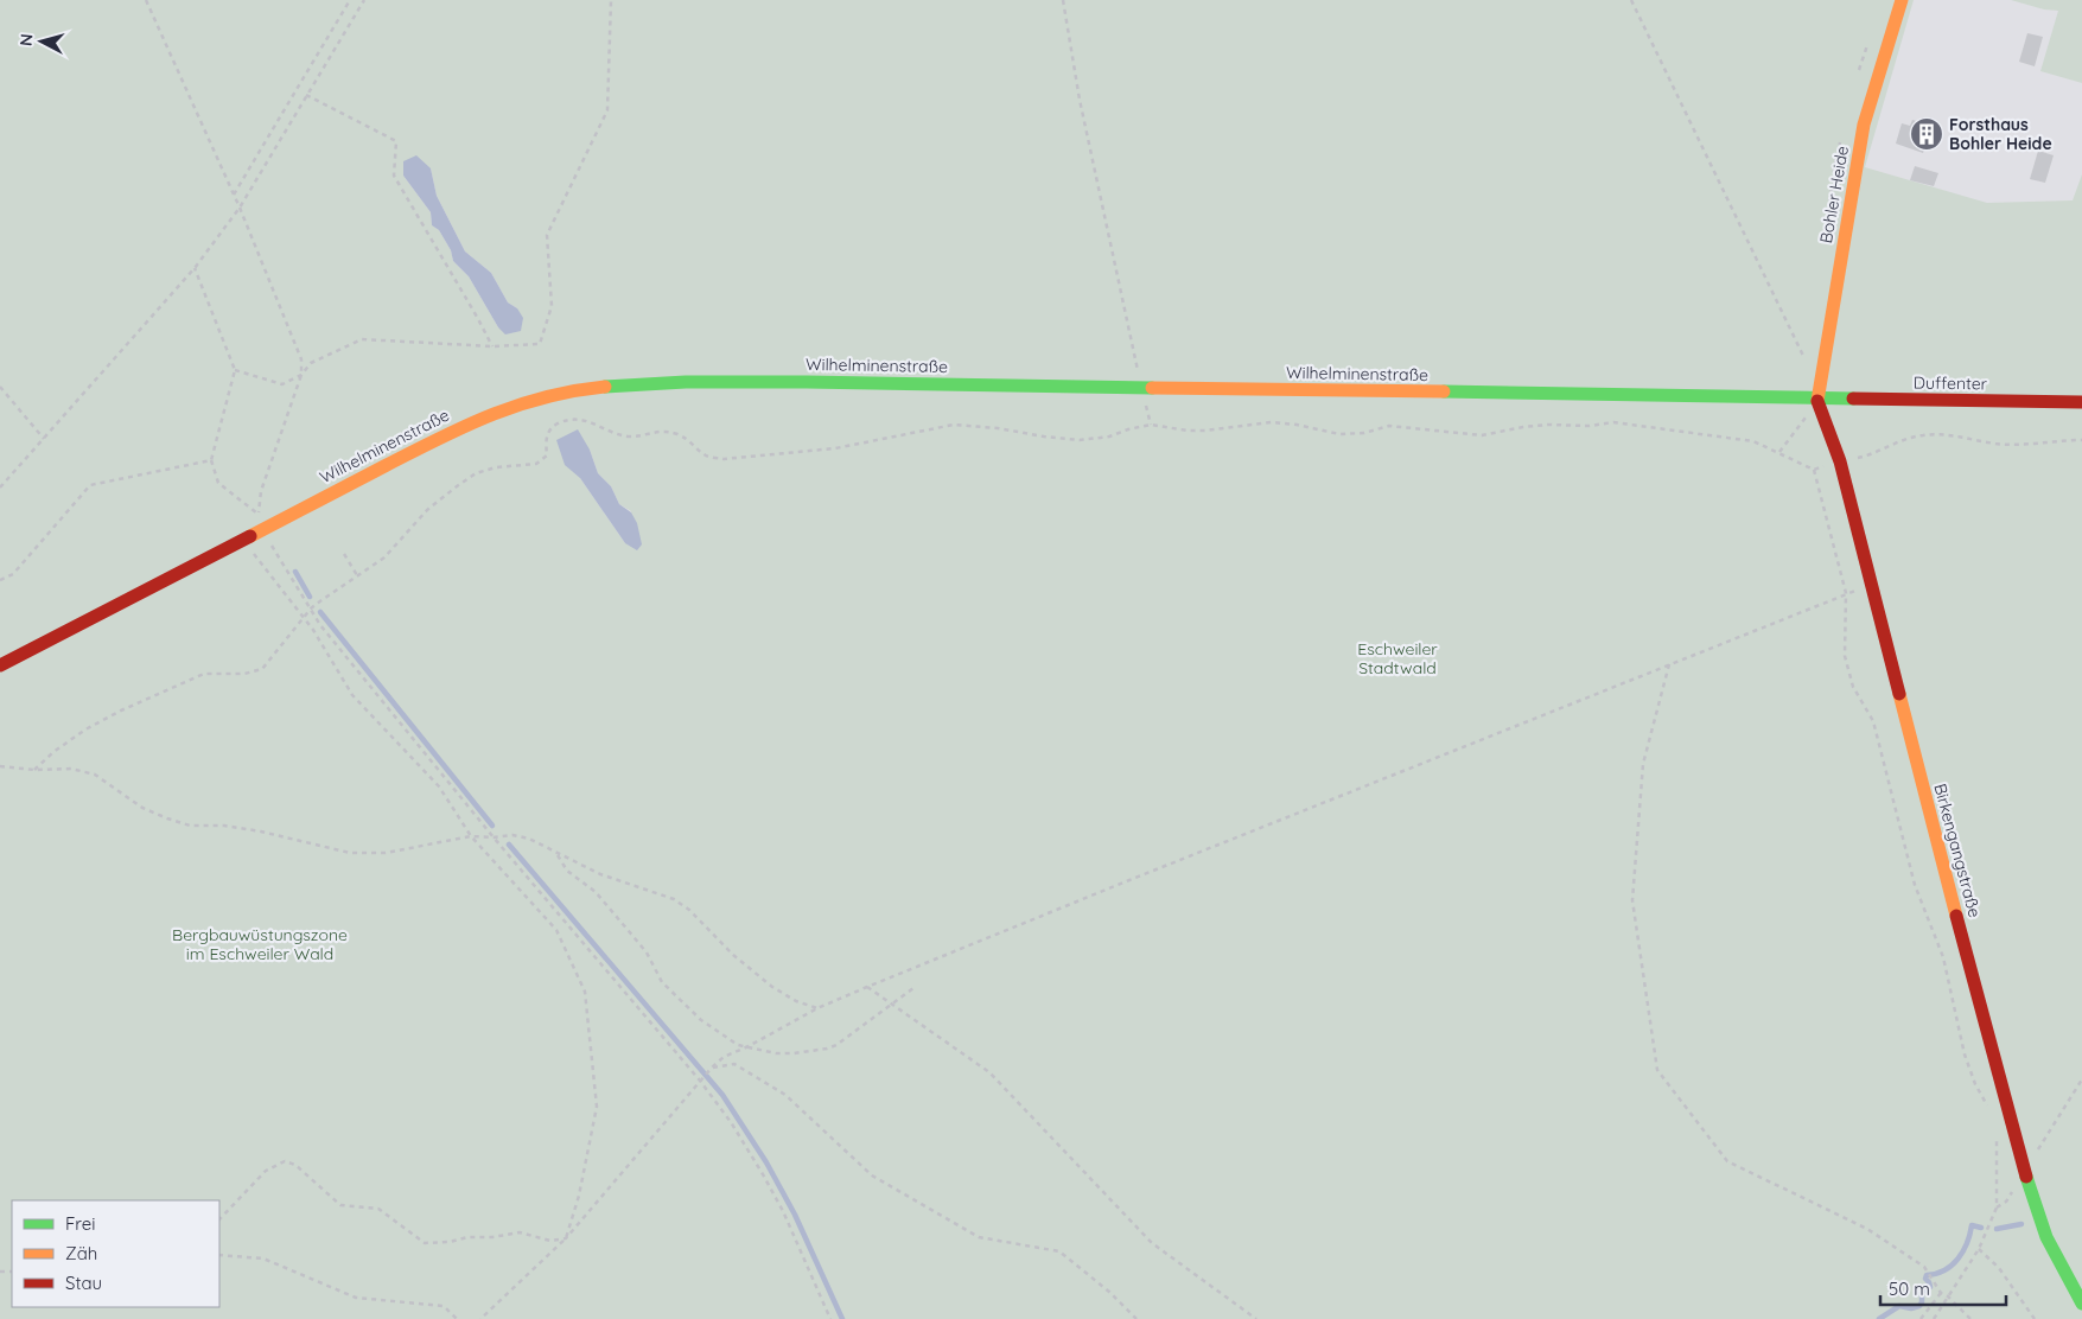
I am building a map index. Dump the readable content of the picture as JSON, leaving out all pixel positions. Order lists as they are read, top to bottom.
{
  "streets": {
    "street": [
      "Bohler Heide",
      "Wilhelminenstraße",
      "Duffenter",
      "Birkengangstraße"
    ]
  },
  "crossings": [
    ["Bohler Heide", "Wilhelminenstraße"],
    ["Bohler Heide", "Duffenter"],
    ["Bohler Heide", "Birkengangstraße"],
    ["Wilhelminenstraße", "Duffenter"],
    ["Wilhelminenstraße", "Birkengangstraße"],
    ["Duffenter", "Birkengangstraße"]
  ],
  "parks": ["Eschweiler Stadtwald", "Bergbauwüstungszone im Eschweiler Wald"],
  "places": {
    "building": ["Forsthaus Bohler Heide"]
  },
  "legend": ["Frei", "Zäh", "Stau"],
  "scale_bar": "50 m",
  "north": "left"
}
